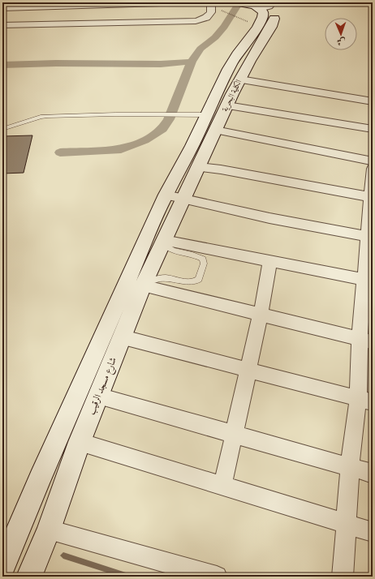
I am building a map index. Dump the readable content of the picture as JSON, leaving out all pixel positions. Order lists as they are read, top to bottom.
{
  "streets": {
    "main road": ["الكلية البحرية", "شارع مسجد الرقيب"]
  },
  "crossings": [
    ["الكلية البحرية", "شارع مسجد الرقيب"]
  ],
  "north": "bottom"
}
